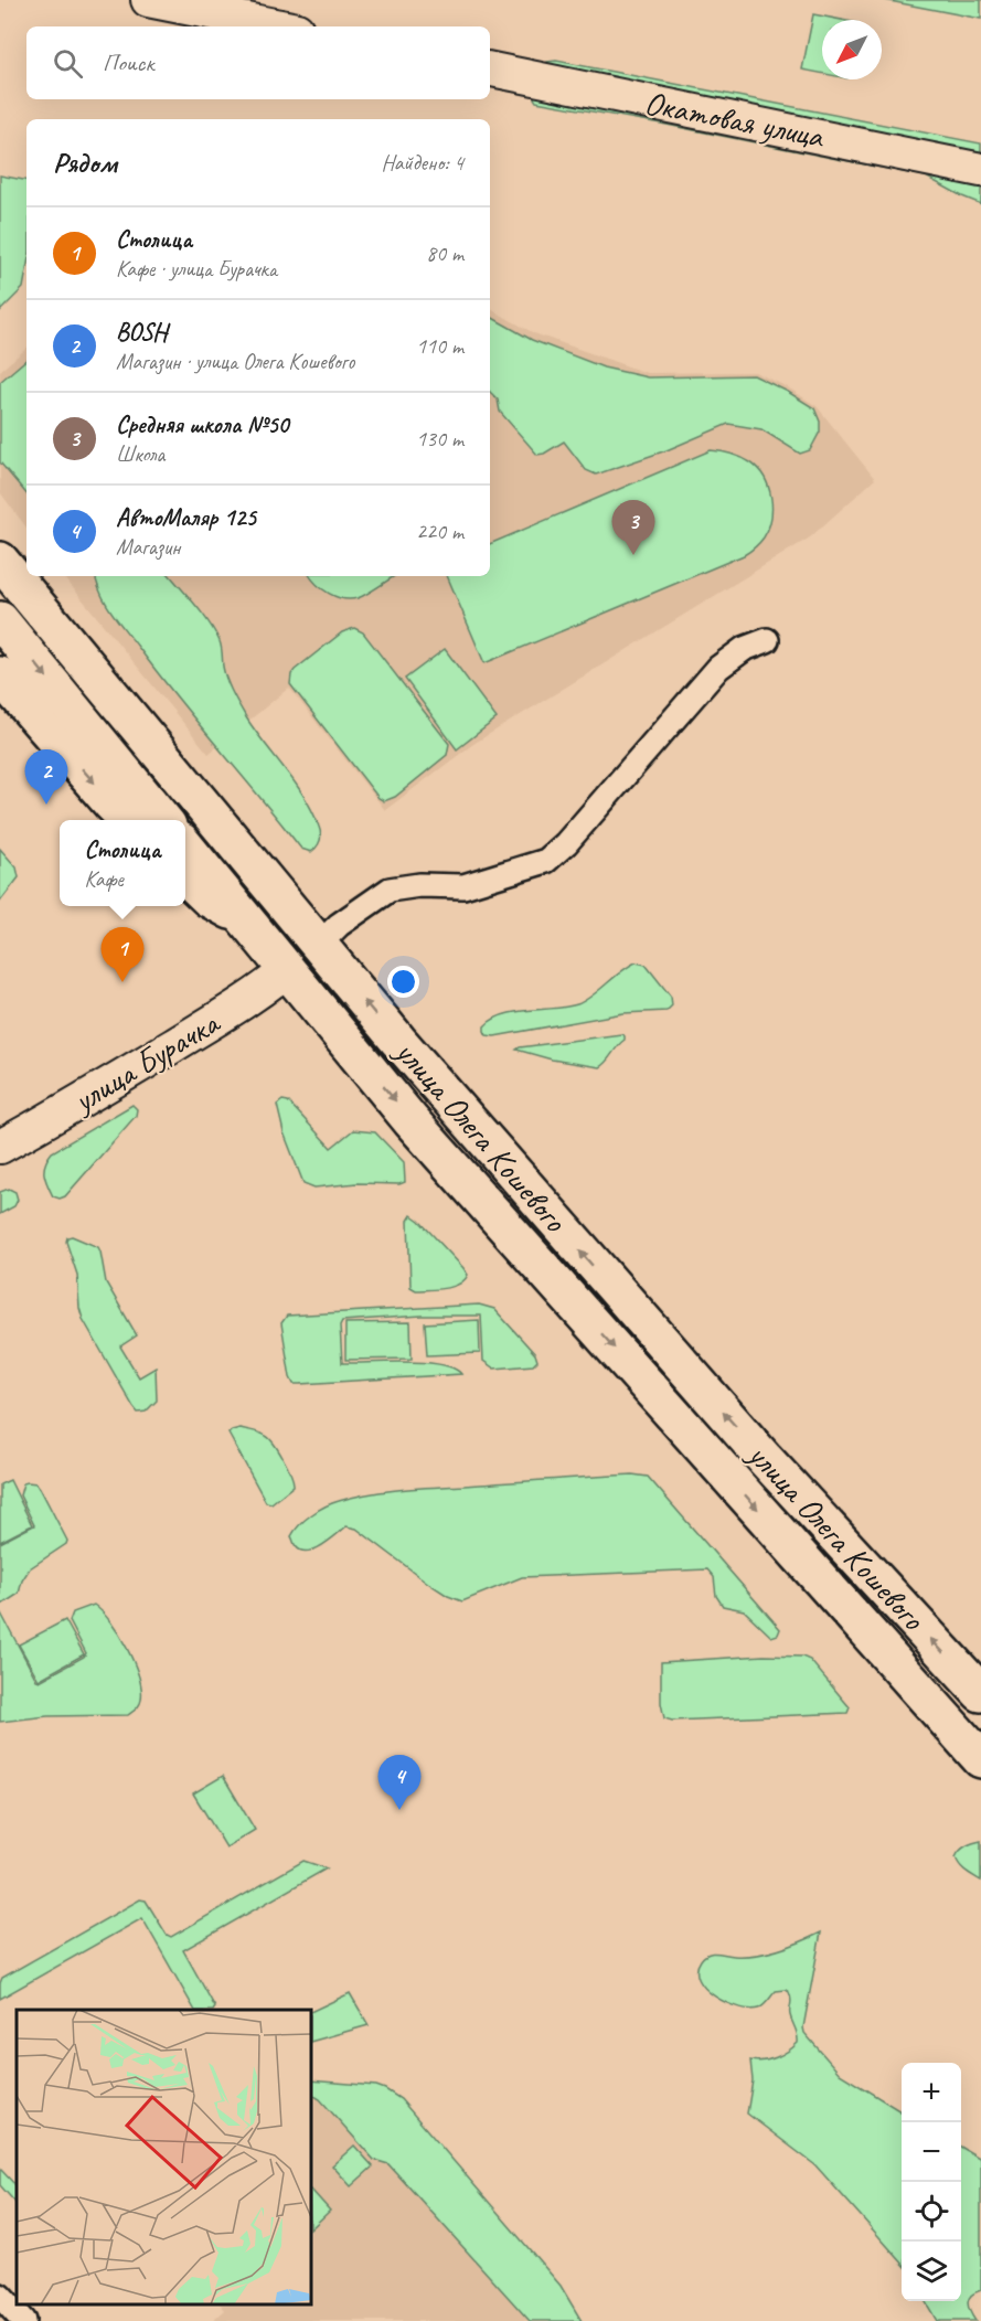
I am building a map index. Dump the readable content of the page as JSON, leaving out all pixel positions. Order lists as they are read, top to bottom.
{
  "streets": {
    "main road": ["Окатовая улица", "улица Бурачка", "улица Олега Кошевого"]
  },
  "crossings": [
    ["улица Бурачка", "улица Олега Кошевого"]
  ],
  "north": "bottom left",
  "page": {
    "search": "Поиск",
    "heading": ["Рядом", "Найдено: 4"],
    "list": [
      {
        "mark": "1",
        "name": "Столица",
        "note": "Кафе · улица Бурачка",
        "value": "80 m"
      },
      {
        "mark": "2",
        "name": "BOSH",
        "note": "Магазин · улица Олега Кошевого",
        "value": "110 m"
      },
      {
        "mark": "3",
        "name": "Средняя школа №50",
        "note": "Школа",
        "value": "130 m"
      },
      {
        "mark": "4",
        "name": "АвтоМаляр 125",
        "note": "Магазин",
        "value": "220 m"
      }
    ],
    "pins": [
      "3",
      "2",
      "1",
      "4"
    ],
    "popup": ["Столица", "Кафе"],
    "map_buttons": ["+", "−"]
  }
}
